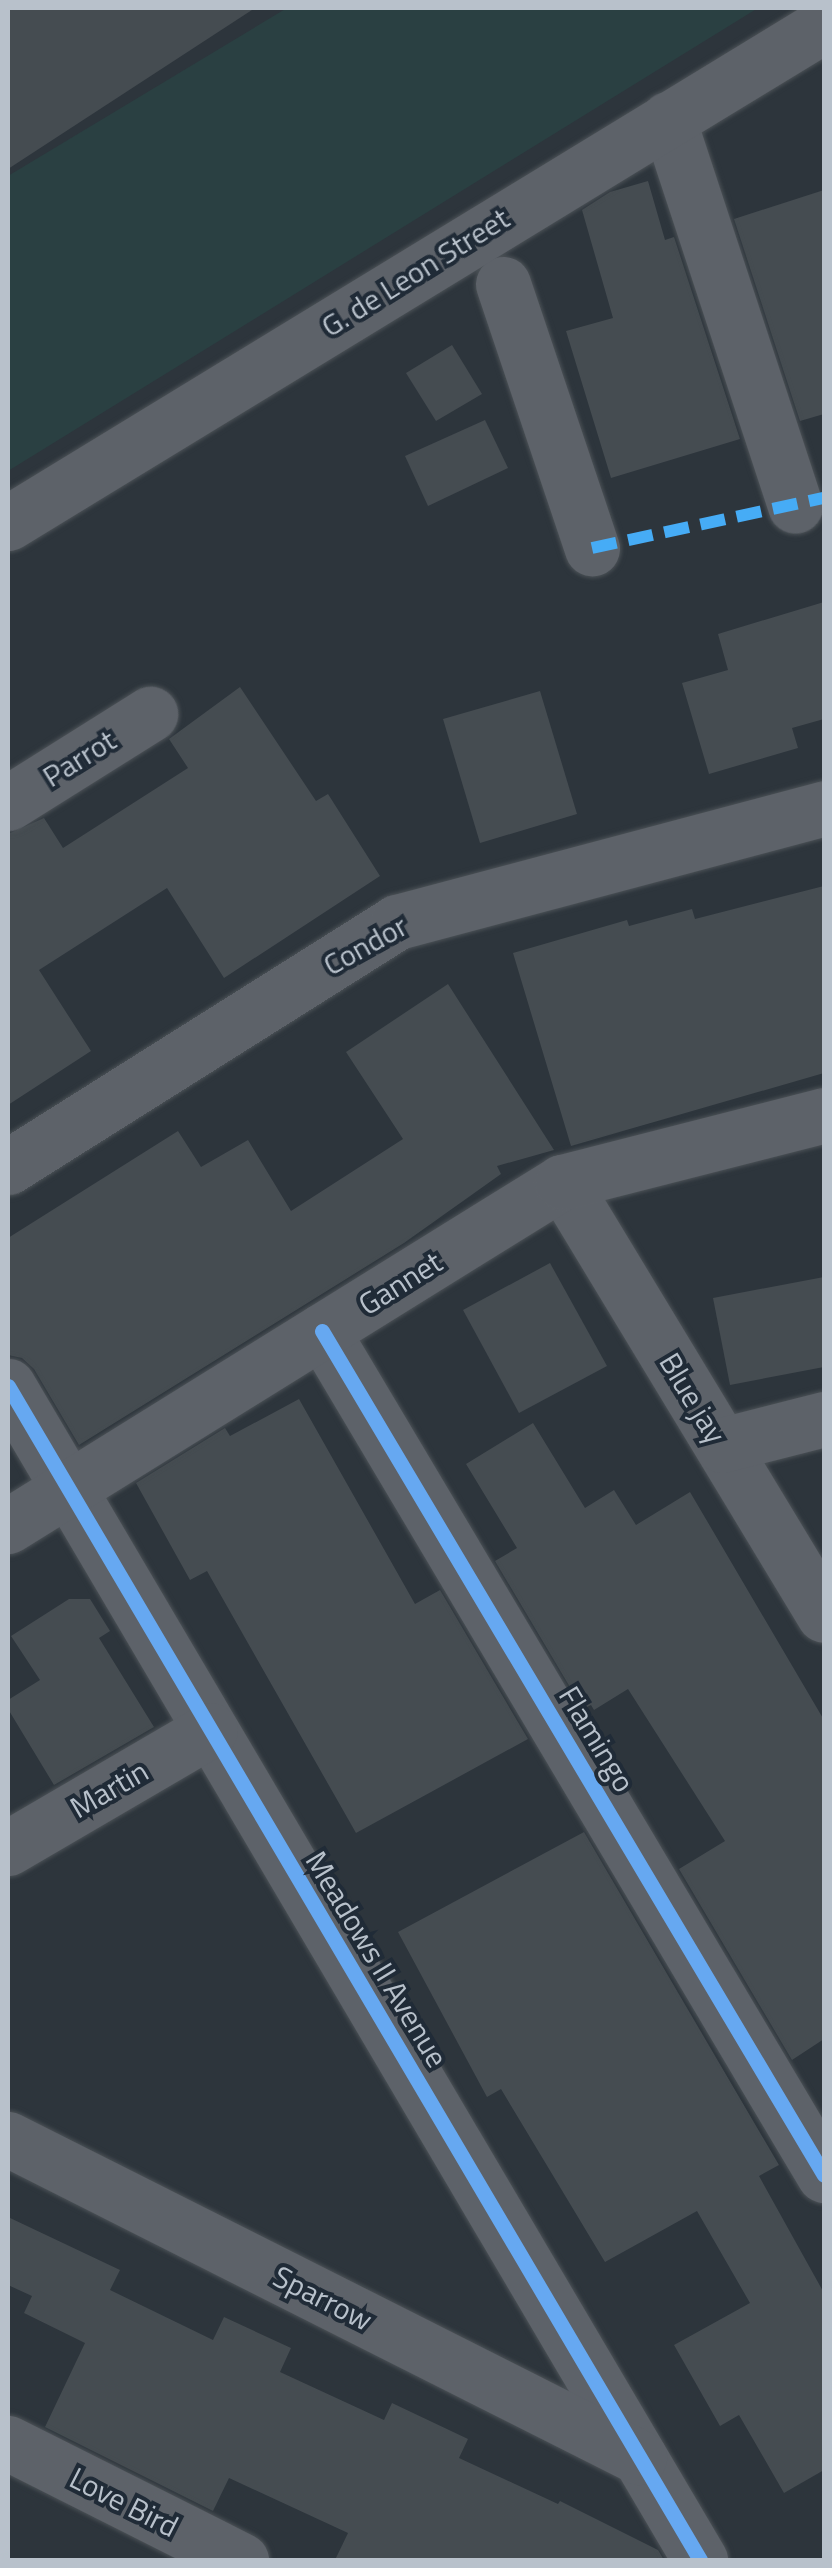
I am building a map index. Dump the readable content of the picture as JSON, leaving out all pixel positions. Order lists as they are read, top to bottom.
{
  "streets": {
    "street": [
      "G. de Leon Street",
      "Parrot",
      "Condor",
      "Gannet",
      "Blue jay",
      "Flamingo",
      "Martin",
      "Meadows II Avenue",
      "Sparrow",
      "Love Bird"
    ]
  },
  "crossings": [
    ["Gannet", "Blue jay"],
    ["Gannet", "Flamingo"],
    ["Gannet", "Meadows II Avenue"],
    ["Martin", "Meadows II Avenue"],
    ["Meadows II Avenue", "Sparrow"]
  ]
}
